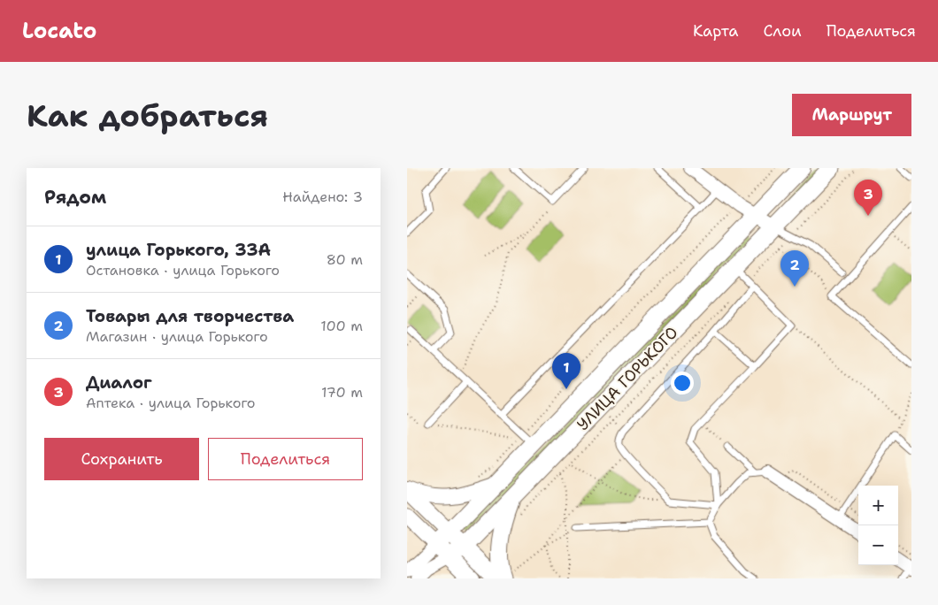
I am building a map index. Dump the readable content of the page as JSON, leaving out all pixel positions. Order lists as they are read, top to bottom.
{
  "streets": {
    "main road": ["УЛИЦА ГОРЬКОГО"]
  },
  "page": {
    "header": "Locato",
    "nav": ["Карта", "Слои", "Поделиться"],
    "buttons": [
      "Маршрут",
      ["Сохранить", "Поделиться"]
    ],
    "title": "Как добраться",
    "heading": ["Рядом", "Найдено: 3"],
    "pins": ["3", "2", "1"],
    "list": [
      {
        "mark": "1",
        "name": "улица Горького, 33А",
        "note": "Остановка · улица Горького",
        "value": "80 m"
      },
      {
        "mark": "2",
        "name": "Товары для творчества",
        "note": "Магазин · улица Горького",
        "value": "100 m"
      },
      {
        "mark": "3",
        "name": "Диалог",
        "note": "Аптека · улица Горького",
        "value": "170 m"
      }
    ],
    "map_buttons": ["+", "−"]
  }
}
